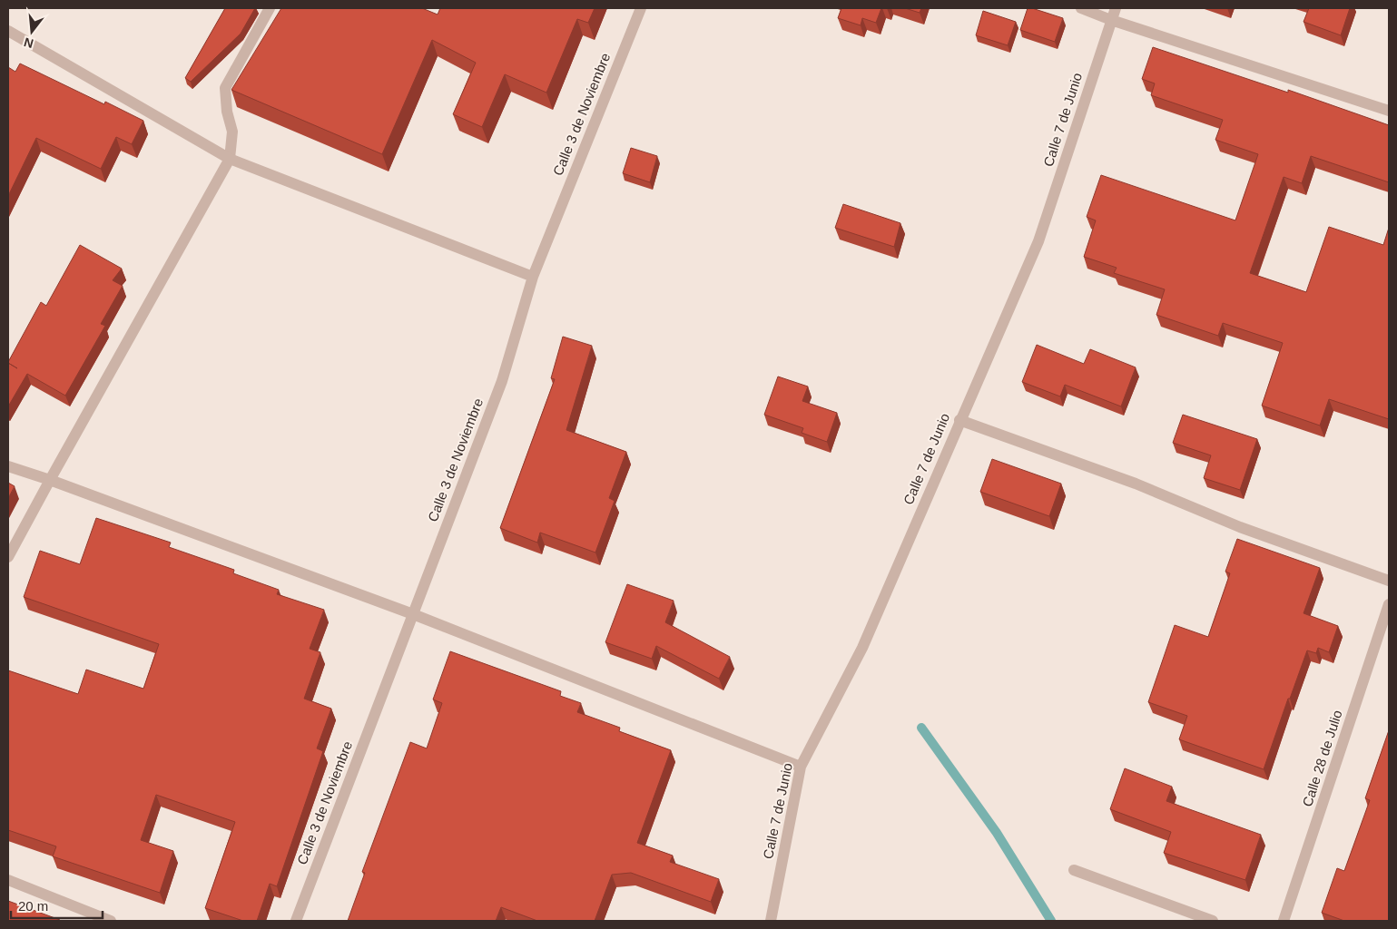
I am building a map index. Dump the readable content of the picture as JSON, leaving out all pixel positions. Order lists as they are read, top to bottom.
{
  "streets": {
    "street": ["Calle 3 de Noviembre", "Calle 7 de Junio", "Calle 28 de Julio"]
  },
  "scale_bar": "20 m",
  "north": "bottom"
}
